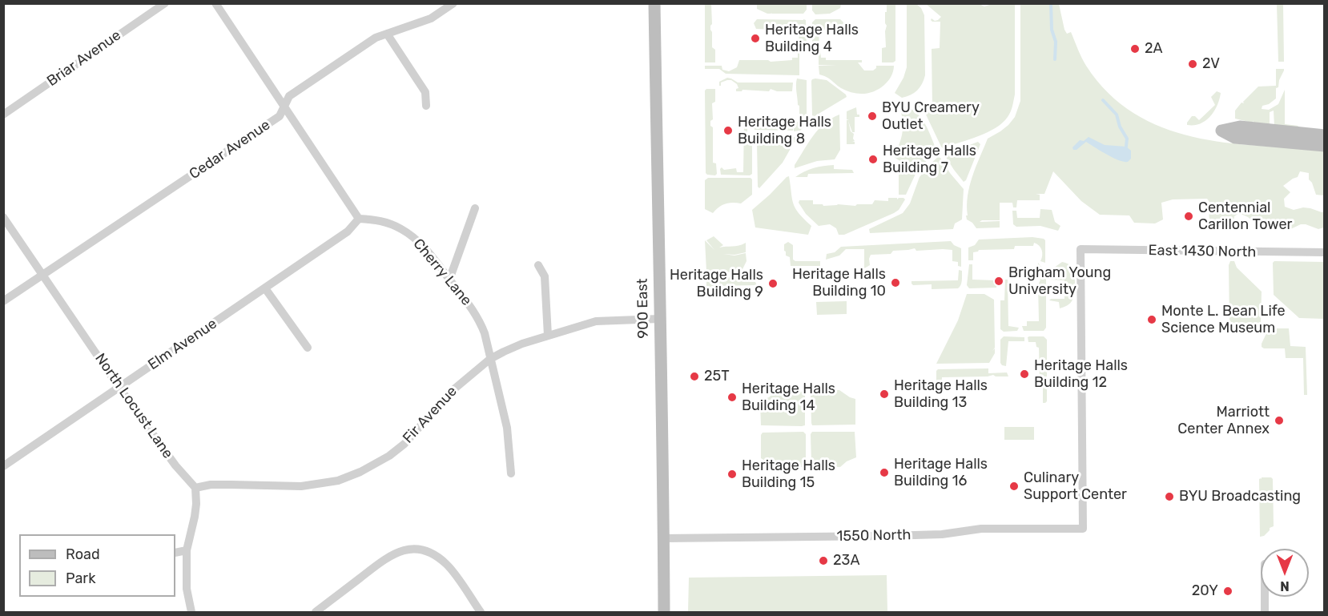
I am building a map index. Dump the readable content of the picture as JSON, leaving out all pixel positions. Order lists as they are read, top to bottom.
{
  "streets": {
    "main road": ["900 East"],
    "street": [
      "Briar Avenue",
      "Cedar Avenue",
      "East 1430 North",
      "Cherry Lane",
      "Elm Avenue",
      "North Locust Lane",
      "Fir Avenue",
      "1550 North"
    ]
  },
  "crossings": [
    ["Cedar Avenue", "North Locust Lane"],
    ["East 1430 North", "1550 North"],
    ["Cherry Lane", "Elm Avenue"],
    ["Cherry Lane", "Fir Avenue"],
    ["900 East", "Fir Avenue"],
    ["900 East", "1550 North"],
    ["Elm Avenue", "North Locust Lane"],
    ["North Locust Lane", "Fir Avenue"]
  ],
  "places": [
    "Heritage Halls Building 4",
    "2A",
    "2V",
    "BYU Creamery Outlet",
    "Heritage Halls Building 8",
    "Heritage Halls Building 7",
    "Centennial Carillon Tower",
    "Brigham Young University",
    "Heritage Halls Building 10",
    "Heritage Halls Building 9",
    "Monte L. Bean Life Science Museum",
    "Heritage Halls Building 12",
    "25T",
    "Heritage Halls Building 13",
    "Heritage Halls Building 14",
    "Marriott Center Annex",
    "Heritage Halls Building 16",
    "Heritage Halls Building 15",
    "Culinary Support Center",
    "BYU Broadcasting",
    "23A",
    "20Y"
  ],
  "legend": ["Road", "Park"],
  "north": "bottom"
}
